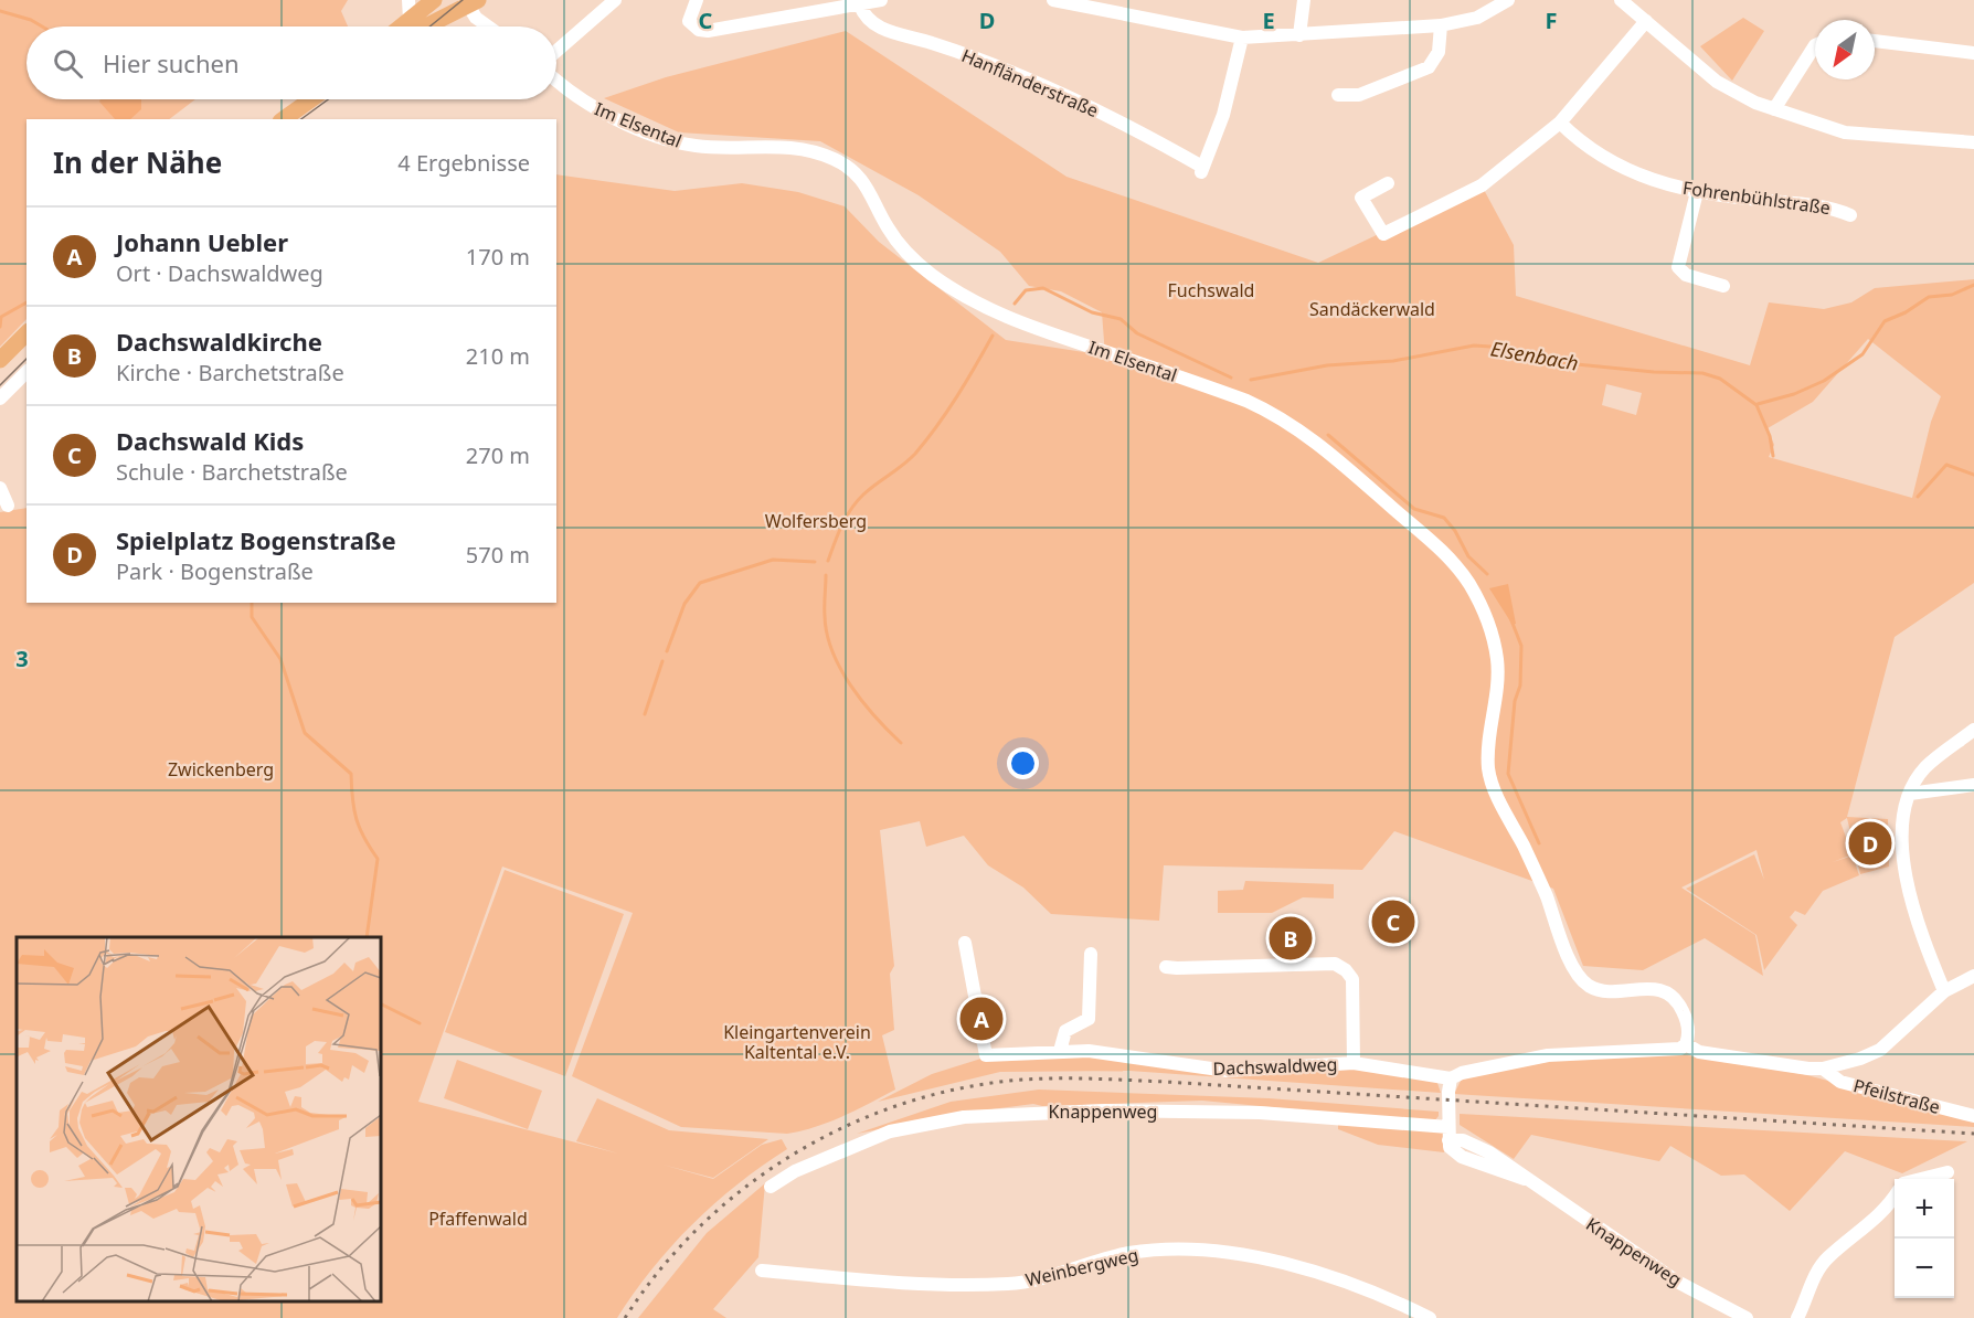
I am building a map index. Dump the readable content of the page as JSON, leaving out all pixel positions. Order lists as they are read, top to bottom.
{
  "streets": {
    "street": [
      "Hanfländerstraße",
      "Im Elsental",
      "Fohrenbühlstraße",
      "Dachswaldweg",
      "Pfeilstraße",
      "Knappenweg",
      "Weinbergweg"
    ]
  },
  "crossings": [
    ["Im Elsental", "Dachswaldweg"],
    ["Dachswaldweg", "Pfeilstraße"]
  ],
  "water": ["Elsenbach"],
  "parks": [
    "Fuchswald",
    "Sandäckerwald",
    "Wolfersberg",
    "Zwickenberg",
    "Kleingartenverein Kaltental e.V.",
    "Pfaffenwald"
  ],
  "north": "bottom left",
  "page": {
    "search": "Hier suchen",
    "heading": ["In der Nähe", "4 Ergebnisse"],
    "list": [
      {
        "mark": "A",
        "name": "Johann Uebler",
        "note": "Ort · Dachswaldweg",
        "value": "170 m"
      },
      {
        "mark": "B",
        "name": "Dachswaldkirche",
        "note": "Kirche · Barchetstraße",
        "value": "210 m"
      },
      {
        "mark": "C",
        "name": "Dachswald Kids",
        "note": "Schule · Barchetstraße",
        "value": "270 m"
      },
      {
        "mark": "D",
        "name": "Spielplatz Bogenstraße",
        "note": "Park · Bogenstraße",
        "value": "570 m"
      }
    ],
    "pins": [
      "D",
      "C",
      "B",
      "A"
    ],
    "map_buttons": ["+", "−"]
  },
  "grid": {
    "columns": [
      "C",
      "D",
      "E",
      "F"
    ],
    "rows": ["3"]
  }
}
